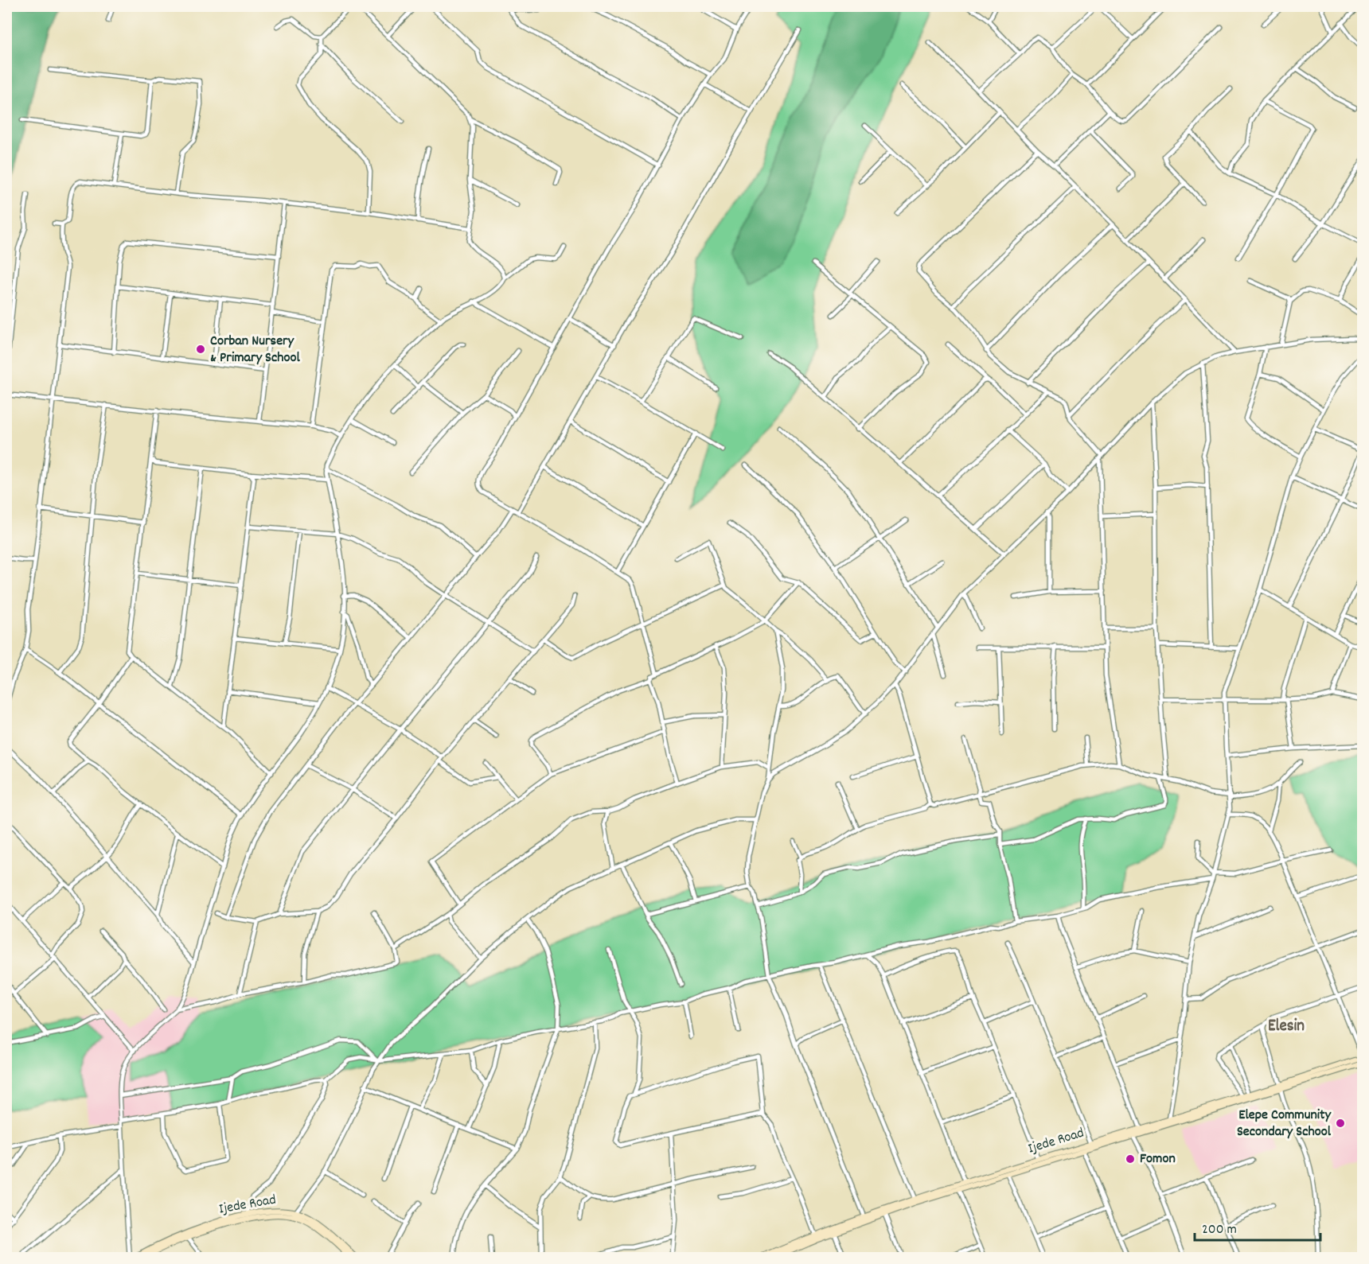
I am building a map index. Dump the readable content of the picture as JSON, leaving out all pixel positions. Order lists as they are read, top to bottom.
{
  "streets": {
    "main road": ["Ijede Road"]
  },
  "districts": ["Elesin"],
  "places": ["Corban Nursery & Primary School", "Elepe Community Secondary School", "Fomon"],
  "scale_bar": "200 m"
}
